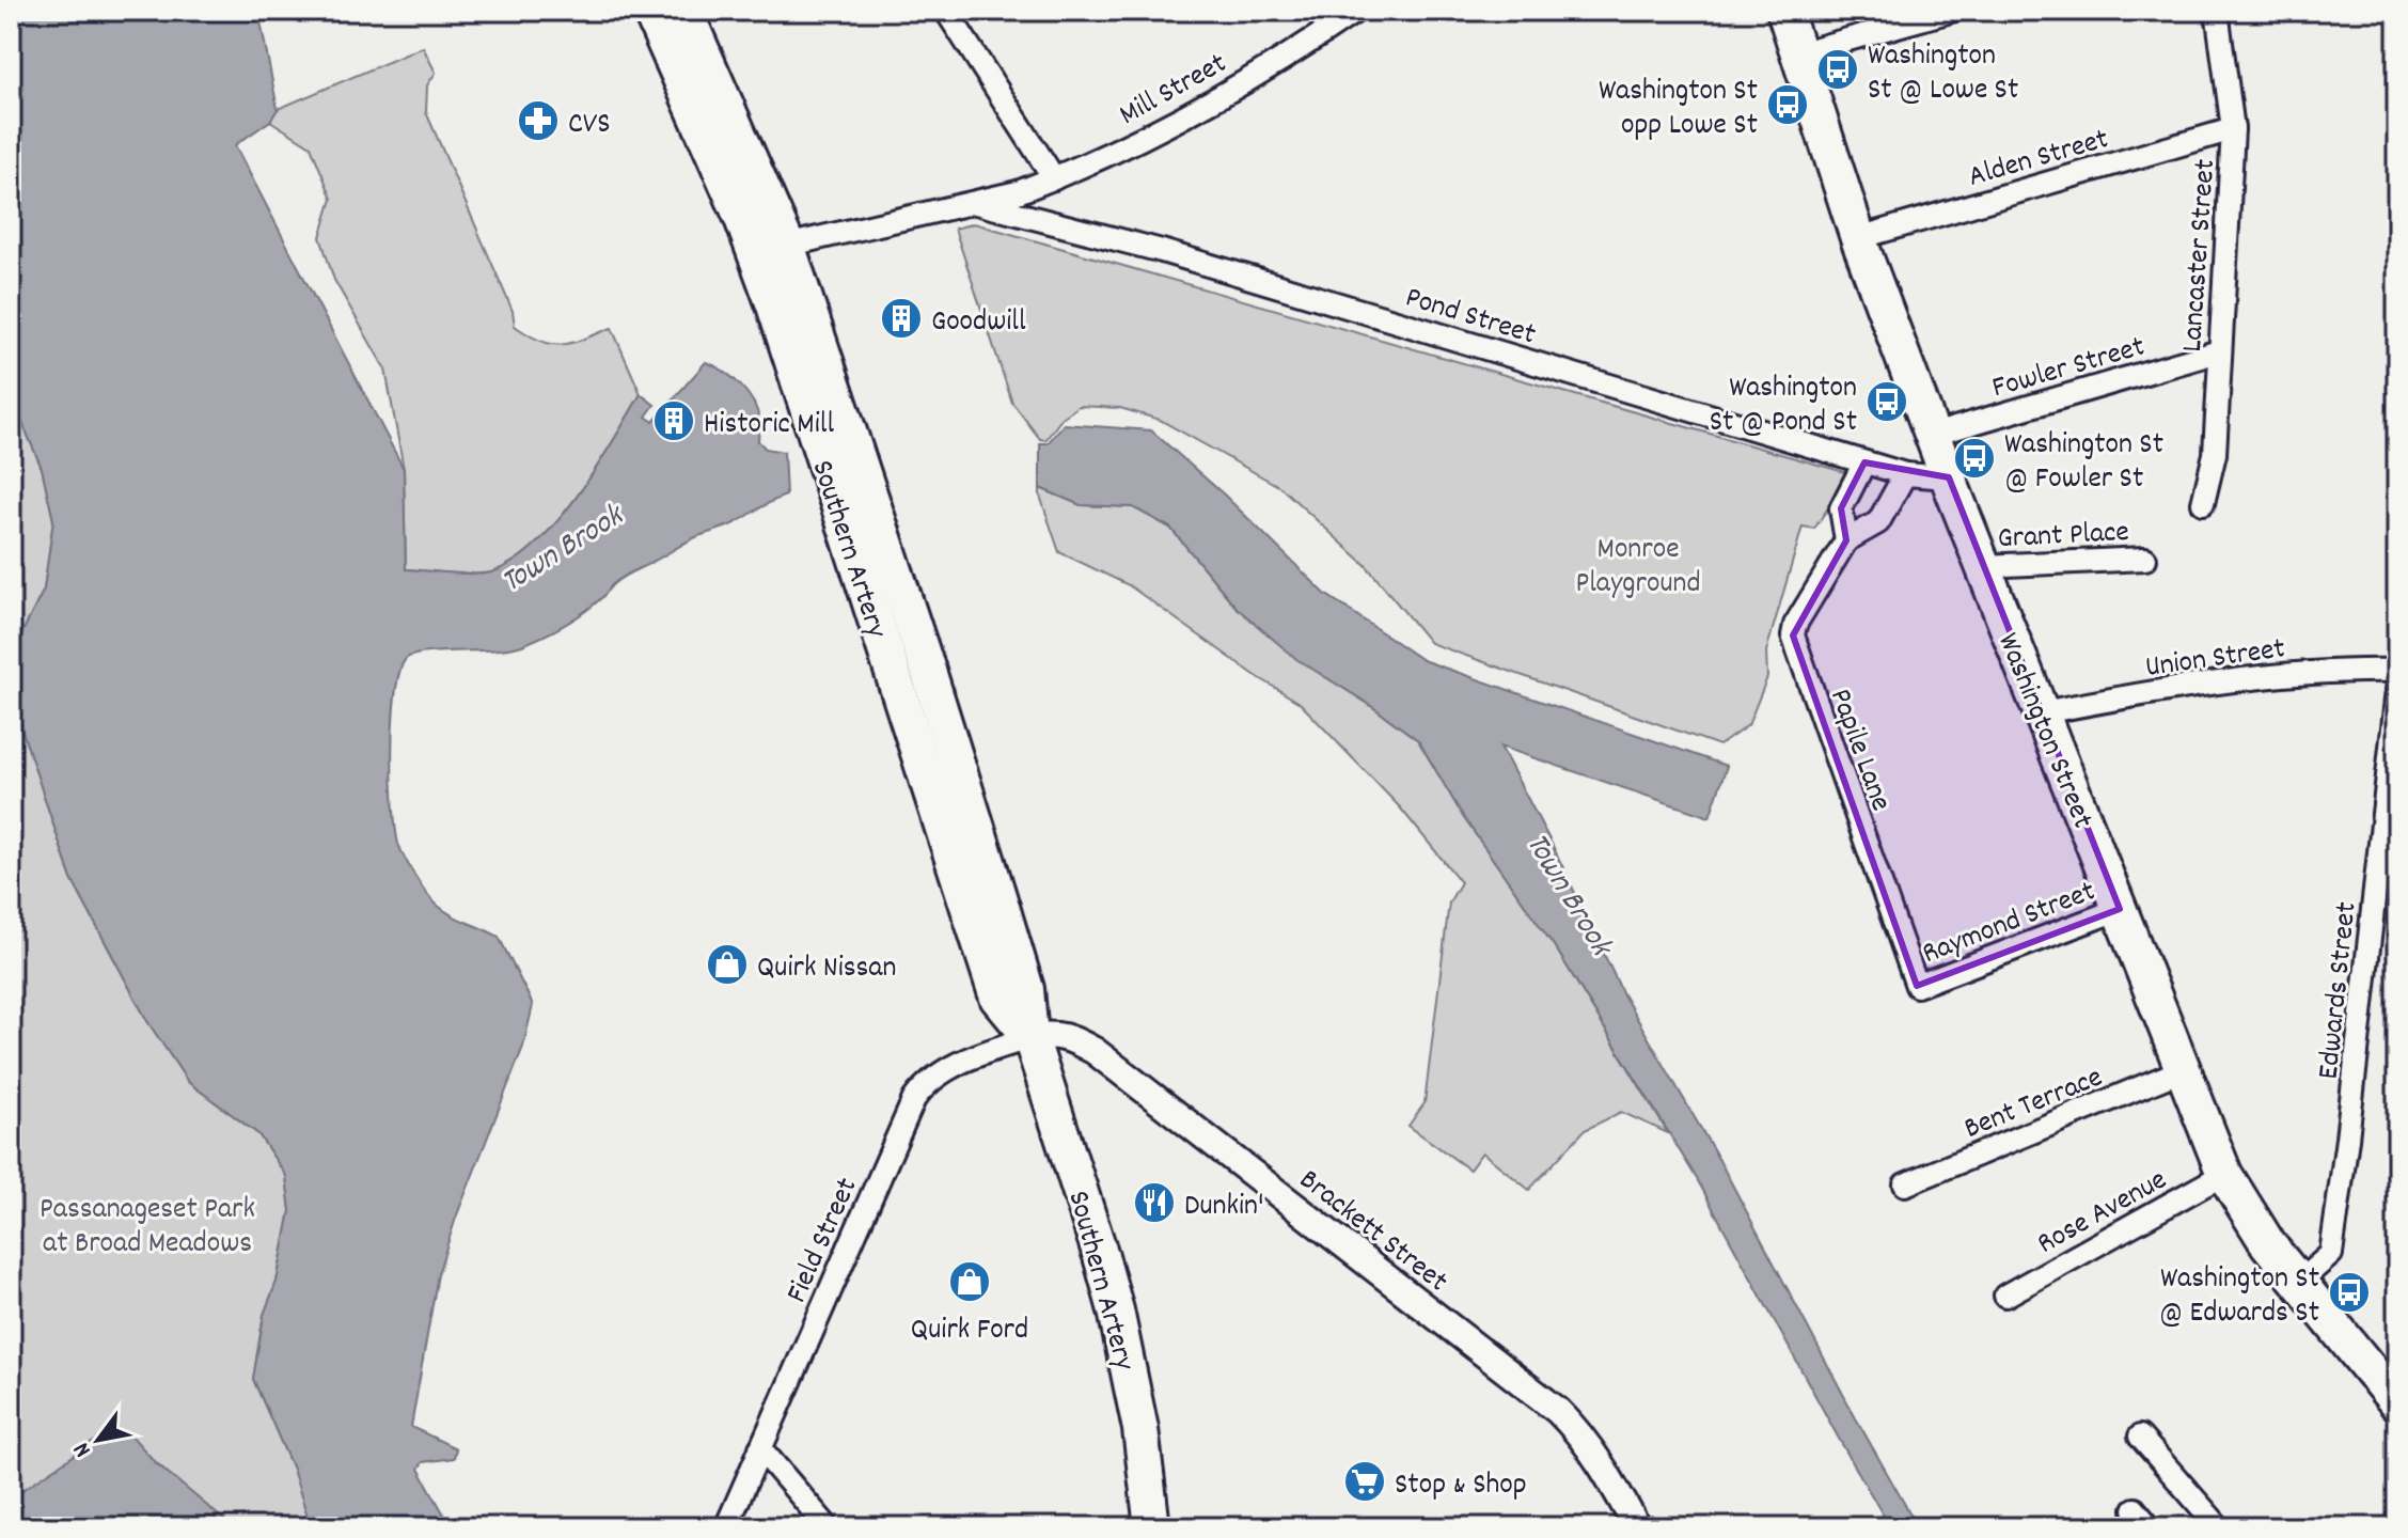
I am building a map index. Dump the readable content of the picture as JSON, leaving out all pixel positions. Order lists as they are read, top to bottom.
{
  "streets": {
    "main road": ["Southern Artery", "Washington Street"],
    "street": [
      "Mill Street",
      "Alden Street",
      "Lancaster Street",
      "Pond Street",
      "Fowler Street",
      "Grant Place",
      "Union Street",
      "Papile Lane",
      "Raymond Street",
      "Edwards Street",
      "Bent Terrace",
      "Rose Avenue",
      "Brackett Street",
      "Field Street"
    ]
  },
  "crossings": [
    ["Mill Street", "Pond Street"],
    ["Alden Street", "Lancaster Street"],
    ["Alden Street", "Washington Street"],
    ["Lancaster Street", "Fowler Street"],
    ["Pond Street", "Southern Artery"],
    ["Pond Street", "Washington Street"],
    ["Pond Street", "Papile Lane"],
    ["Fowler Street", "Washington Street"],
    ["Grant Place", "Washington Street"],
    ["Southern Artery", "Brackett Street"],
    ["Southern Artery", "Field Street"],
    ["Union Street", "Washington Street"],
    ["Washington Street", "Raymond Street"],
    ["Washington Street", "Edwards Street"],
    ["Washington Street", "Bent Terrace"],
    ["Washington Street", "Rose Avenue"],
    ["Papile Lane", "Raymond Street"],
    ["Brackett Street", "Field Street"]
  ],
  "water": ["Town Brook"],
  "parks": ["Monroe Playground", "Passanageset Park at Broad Meadows"],
  "places": {
    "bus stop": [
      "Washington St @ Lowe St",
      "Washington St opp Lowe St",
      "Washington St @ Pond St",
      "Washington St @ Fowler St",
      "Washington St @ Edwards St"
    ],
    "pharmacy": ["CVS"],
    "building": ["Goodwill", "Historic Mill"],
    "shop": ["Quirk Nissan", "Quirk Ford"],
    "restaurant": ["Dunkin'"],
    "supermarket": ["Stop & Shop"]
  },
  "north": "bottom left"
}
